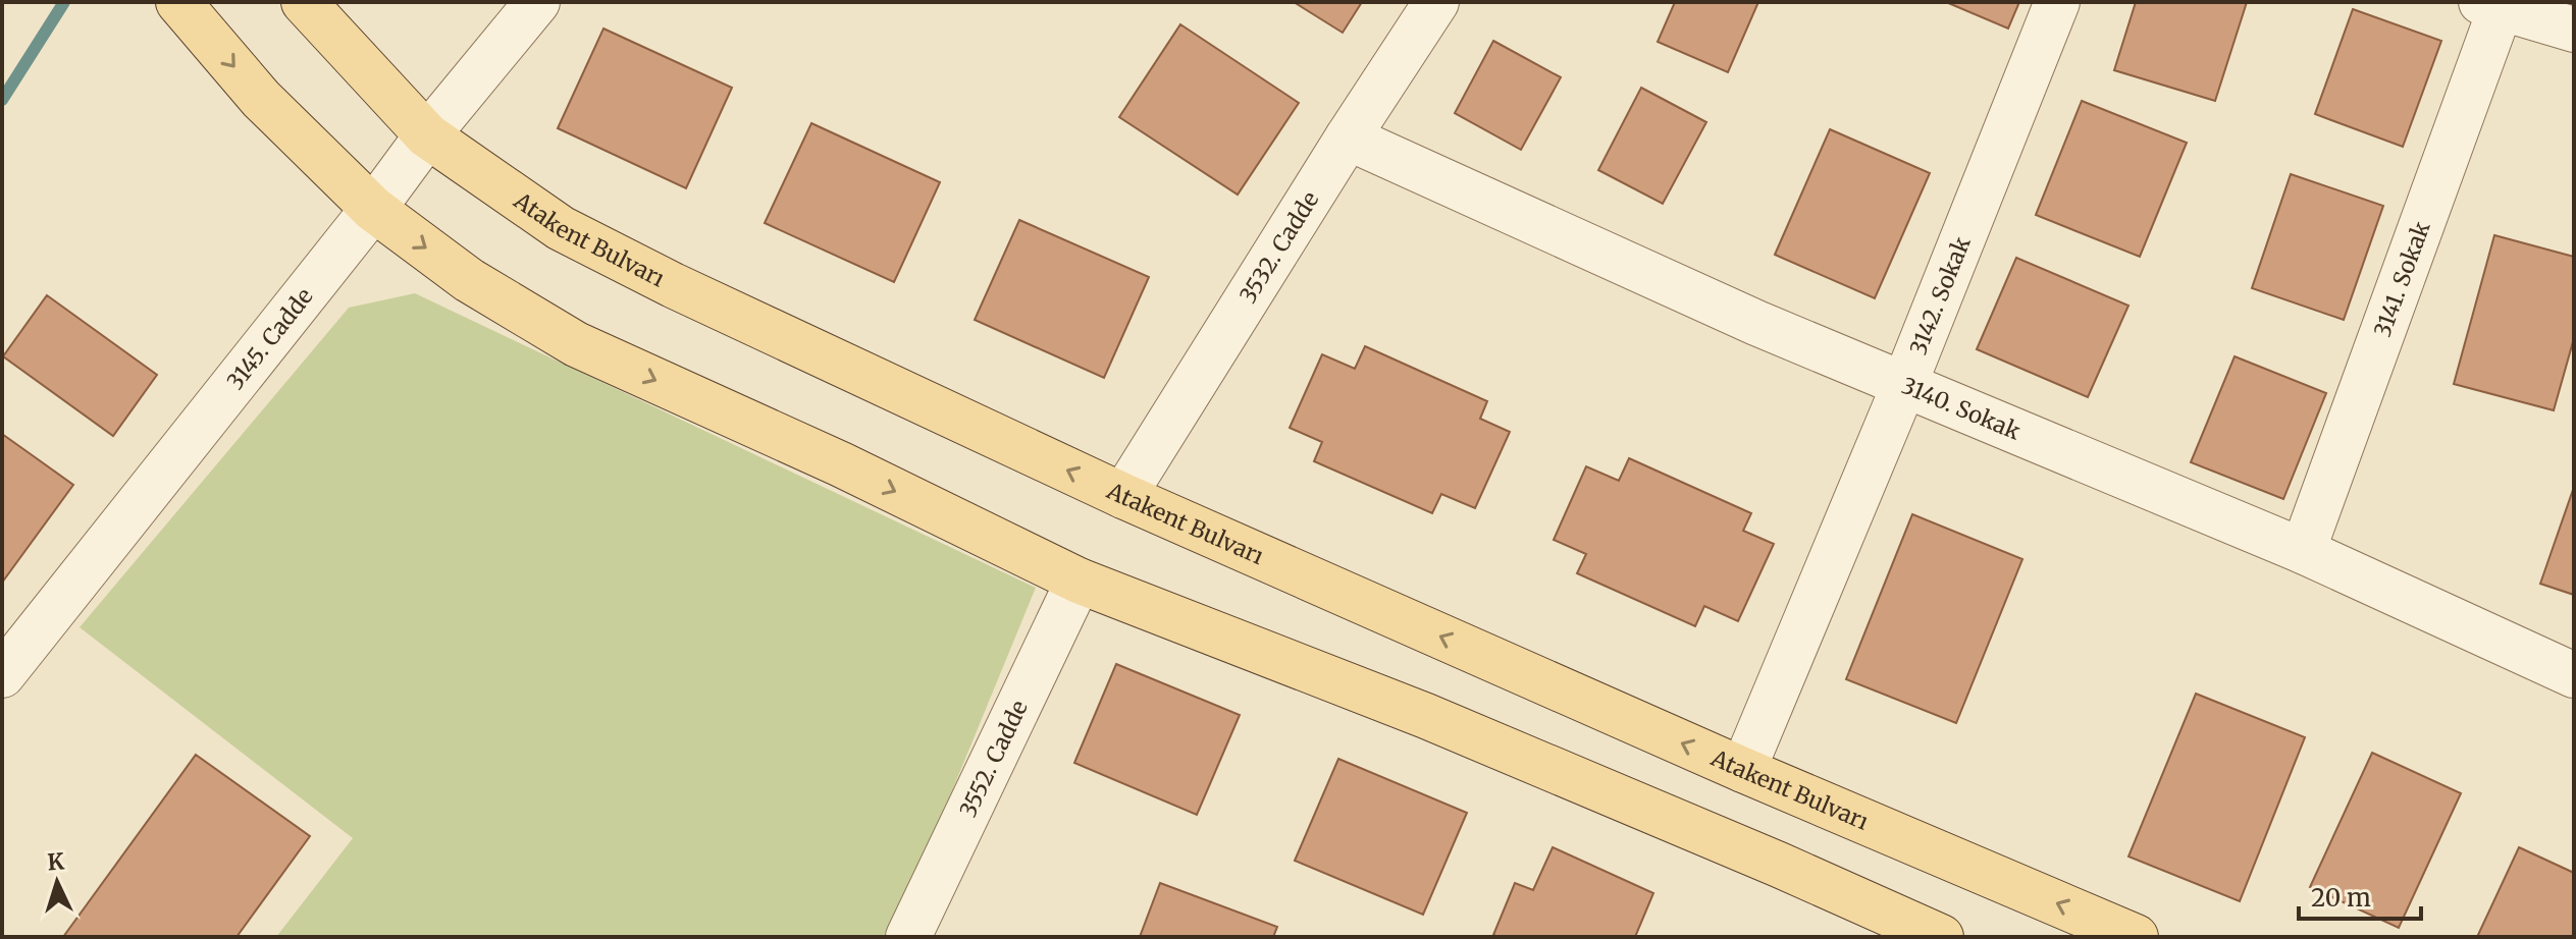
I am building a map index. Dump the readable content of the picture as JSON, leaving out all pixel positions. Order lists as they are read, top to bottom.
{
  "streets": {
    "main road": ["Atakent Bulvarı"],
    "street": [
      "3532. Cadde",
      "3141. Sokak",
      "3142. Sokak",
      "3145. Cadde",
      "3140. Sokak",
      "3552. Cadde"
    ]
  },
  "crossings": [
    ["Atakent Bulvarı", "3532. Cadde"],
    ["Atakent Bulvarı", "3142. Sokak"],
    ["Atakent Bulvarı", "3145. Cadde"],
    ["3532. Cadde", "3140. Sokak"],
    ["3141. Sokak", "3140. Sokak"],
    ["3142. Sokak", "3140. Sokak"]
  ],
  "scale_bar": "20 m",
  "north": "top"
}
